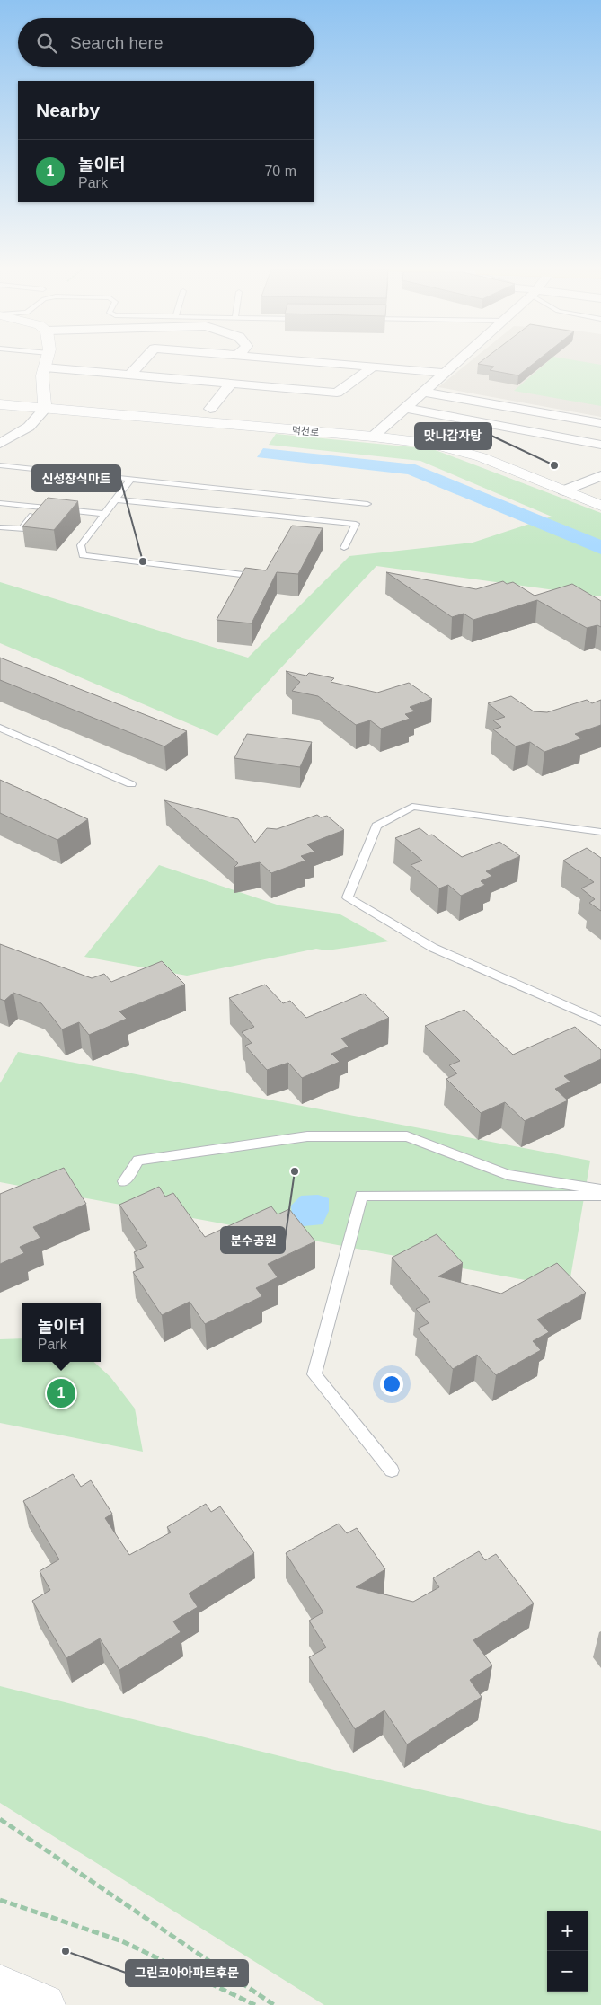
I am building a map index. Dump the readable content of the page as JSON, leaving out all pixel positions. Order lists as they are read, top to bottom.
{
  "streets": {
    "main road": ["덕천로"]
  },
  "places": [
    "맛나감자탕",
    "신성장식마트",
    "분수공원",
    "그린코아아파트후문"
  ],
  "page": {
    "search": "Search here",
    "heading": "Nearby",
    "list": [
      {
        "mark": "1",
        "name": "놀이터",
        "note": "Park",
        "value": "70 m"
      }
    ],
    "popup": ["놀이터", "Park"],
    "pins": "1",
    "map_buttons": ["+", "−"]
  }
}
